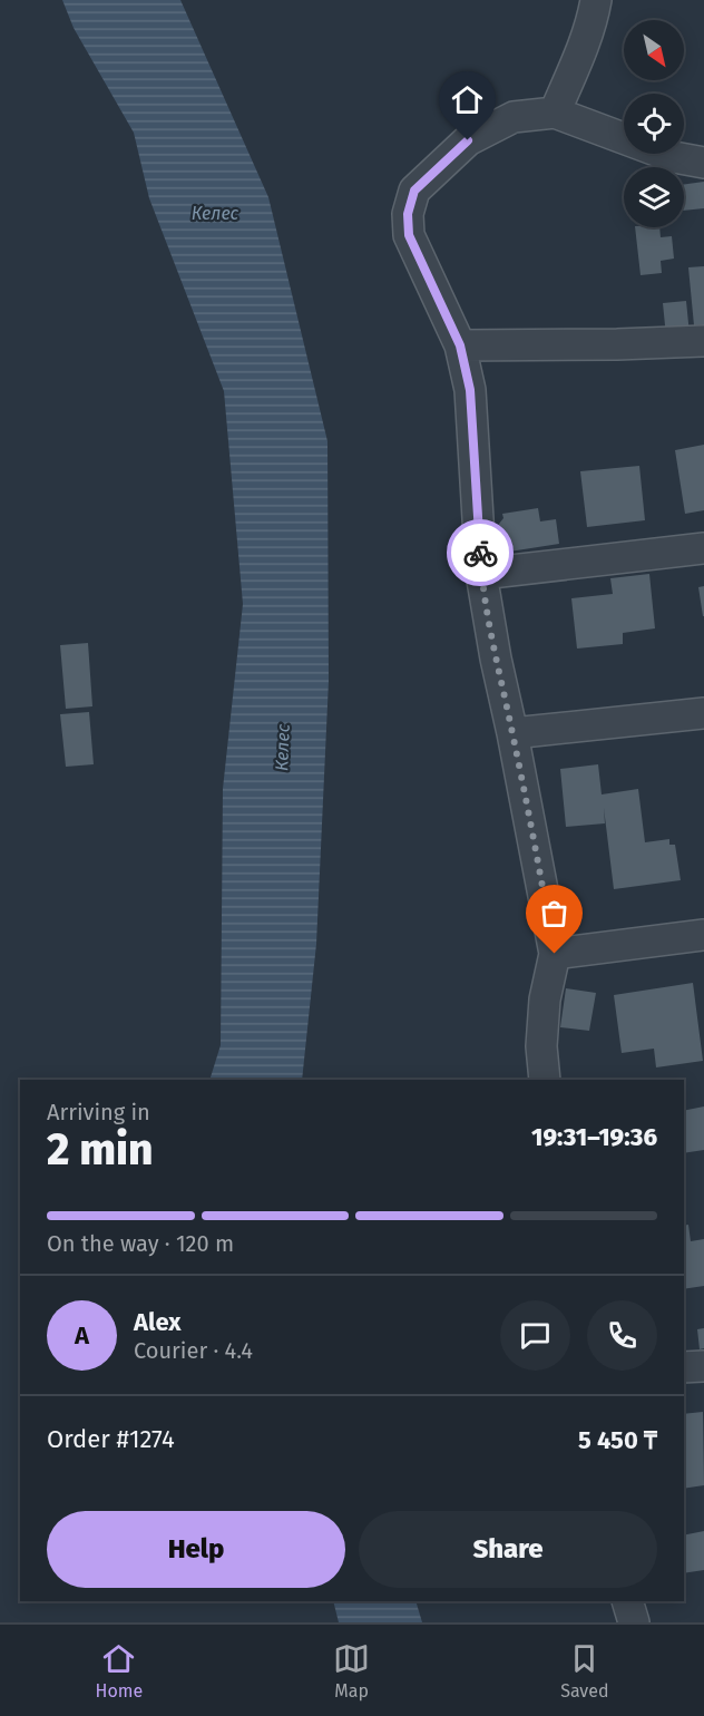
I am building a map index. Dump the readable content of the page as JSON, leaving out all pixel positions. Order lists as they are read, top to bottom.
{
  "water": ["Келес"],
  "north": "bottom right",
  "page": {
    "heading": ["2 min", "Arriving in", "19:31–19:36"],
    "panel": [
      "Alex",
      "Courier · 4.4",
      "Order #1274",
      "5 450 ₸"
    ],
    "bar": "On the way · 120 m",
    "round": "A",
    "buttons": ["Help", "Share"],
    "tabs": ["Home", "Map", "Saved"]
  }
}
